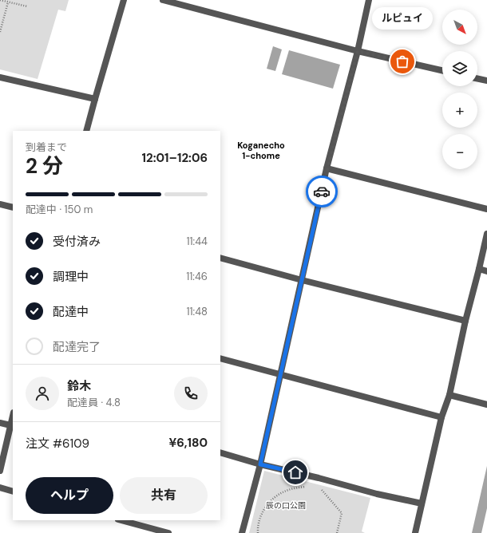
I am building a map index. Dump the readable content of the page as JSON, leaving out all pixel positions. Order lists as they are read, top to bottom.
{
  "districts": ["Koganecho 1-chome"],
  "parks": ["辰の口公園"],
  "places": ["ルピュイ"],
  "north": "bottom right",
  "page": {
    "bubble": "ルピュイ",
    "map_buttons": ["+", "−"],
    "heading": ["2 分", "到着まで", "12:01–12:06"],
    "panel": [
      "鈴木",
      "配達員 · 4.8",
      "注文 #6109",
      "¥6,180"
    ],
    "bar": "配達中 · 150 m",
    "list": [
      ["受付済み", "11:44"],
      ["調理中", "11:46"],
      ["配達中", "11:48"],
      "配達完了"
    ],
    "buttons": ["ヘルプ", "共有"]
  }
}
